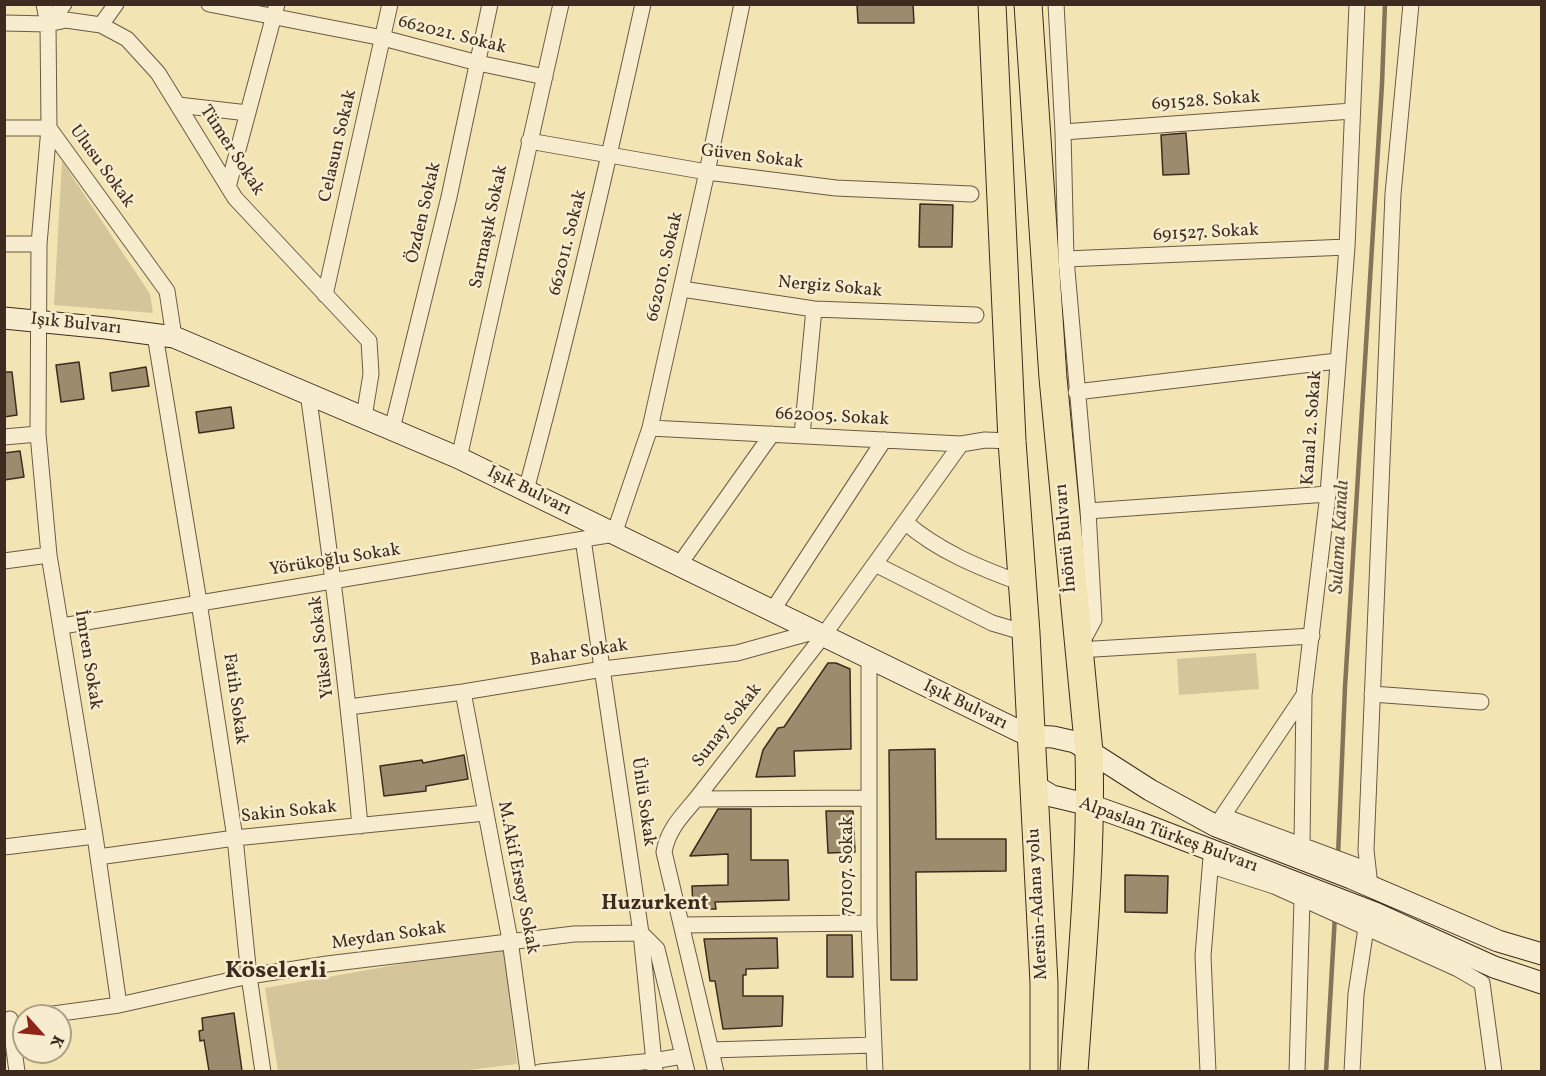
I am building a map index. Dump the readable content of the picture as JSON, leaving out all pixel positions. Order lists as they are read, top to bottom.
{
  "streets": {
    "highway": ["İnönü Bulvarı", "Mersin-Adana yolu"],
    "main road": ["Işık Bulvarı", "Alpaslan Türkeş Bulvarı"],
    "street": [
      "662021. Sokak",
      "691528. Sokak",
      "Celasun Sokak",
      "Tümer Sokak",
      "Güven Sokak",
      "Ulusu Sokak",
      "Özden Sokak",
      "Sarmaşık Sokak",
      "691527. Sokak",
      "662011. Sokak",
      "662010. Sokak",
      "Nergiz Sokak",
      "662005. Sokak",
      "Kanal 2. Sokak",
      "Yörükoğlu Sokak",
      "Yüksel Sokak",
      "Bahar Sokak",
      "İmren Sokak",
      "Fatih Sokak",
      "Sunay Sokak",
      "Ünlü Sokak",
      "Sakin Sokak",
      "70107. Sokak",
      "M.Akif Ersoy Sokak",
      "Meydan Sokak"
    ]
  },
  "crossings": [
    ["662021. Sokak", "Celasun Sokak"],
    ["662021. Sokak", "Özden Sokak"],
    ["662021. Sokak", "Sarmaşık Sokak"],
    ["691528. Sokak", "Kanal 2. Sokak"],
    ["Celasun Sokak", "Tümer Sokak"],
    ["Tümer Sokak", "Ulusu Sokak"],
    ["Tümer Sokak", "Işık Bulvarı"],
    ["Güven Sokak", "Sarmaşık Sokak"],
    ["Güven Sokak", "662011. Sokak"],
    ["Güven Sokak", "662010. Sokak"],
    ["Ulusu Sokak", "Işık Bulvarı"],
    ["Ulusu Sokak", "İmren Sokak"],
    ["Ulusu Sokak", "Fatih Sokak"],
    ["Özden Sokak", "Işık Bulvarı"],
    ["Sarmaşık Sokak", "Işık Bulvarı"],
    ["691527. Sokak", "Kanal 2. Sokak"],
    ["662011. Sokak", "Işık Bulvarı"],
    ["662010. Sokak", "Nergiz Sokak"],
    ["662010. Sokak", "Işık Bulvarı"],
    ["662010. Sokak", "662005. Sokak"],
    ["662010. Sokak", "Yörükoğlu Sokak"],
    ["Işık Bulvarı", "Yörükoğlu Sokak"],
    ["Işık Bulvarı", "Yüksel Sokak"],
    ["Işık Bulvarı", "Bahar Sokak"],
    ["Işık Bulvarı", "İmren Sokak"],
    ["Işık Bulvarı", "Fatih Sokak"],
    ["Işık Bulvarı", "Sunay Sokak"],
    ["Işık Bulvarı", "Alpaslan Türkeş Bulvarı"],
    ["Işık Bulvarı", "70107. Sokak"],
    ["Işık Bulvarı", "Mersin-Adana yolu"],
    ["662005. Sokak", "Sunay Sokak"],
    ["Kanal 2. Sokak", "Alpaslan Türkeş Bulvarı"],
    ["İnönü Bulvarı", "Alpaslan Türkeş Bulvarı"],
    ["Yörükoğlu Sokak", "Yüksel Sokak"],
    ["Yörükoğlu Sokak", "İmren Sokak"],
    ["Yörükoğlu Sokak", "Fatih Sokak"],
    ["Yörükoğlu Sokak", "Ünlü Sokak"],
    ["Yüksel Sokak", "Bahar Sokak"],
    ["Yüksel Sokak", "Sakin Sokak"],
    ["Bahar Sokak", "Sunay Sokak"],
    ["Bahar Sokak", "Ünlü Sokak"],
    ["Bahar Sokak", "M.Akif Ersoy Sokak"],
    ["İmren Sokak", "Sakin Sokak"],
    ["İmren Sokak", "Meydan Sokak"],
    ["Fatih Sokak", "Sakin Sokak"],
    ["Fatih Sokak", "Meydan Sokak"],
    ["Ünlü Sokak", "Meydan Sokak"],
    ["Sakin Sokak", "M.Akif Ersoy Sokak"],
    ["Alpaslan Türkeş Bulvarı", "Mersin-Adana yolu"],
    ["M.Akif Ersoy Sokak", "Meydan Sokak"]
  ],
  "districts": ["Huzurkent", "Köselerli"],
  "water": ["Sulama Kanalı"],
  "north": "bottom right"
}
